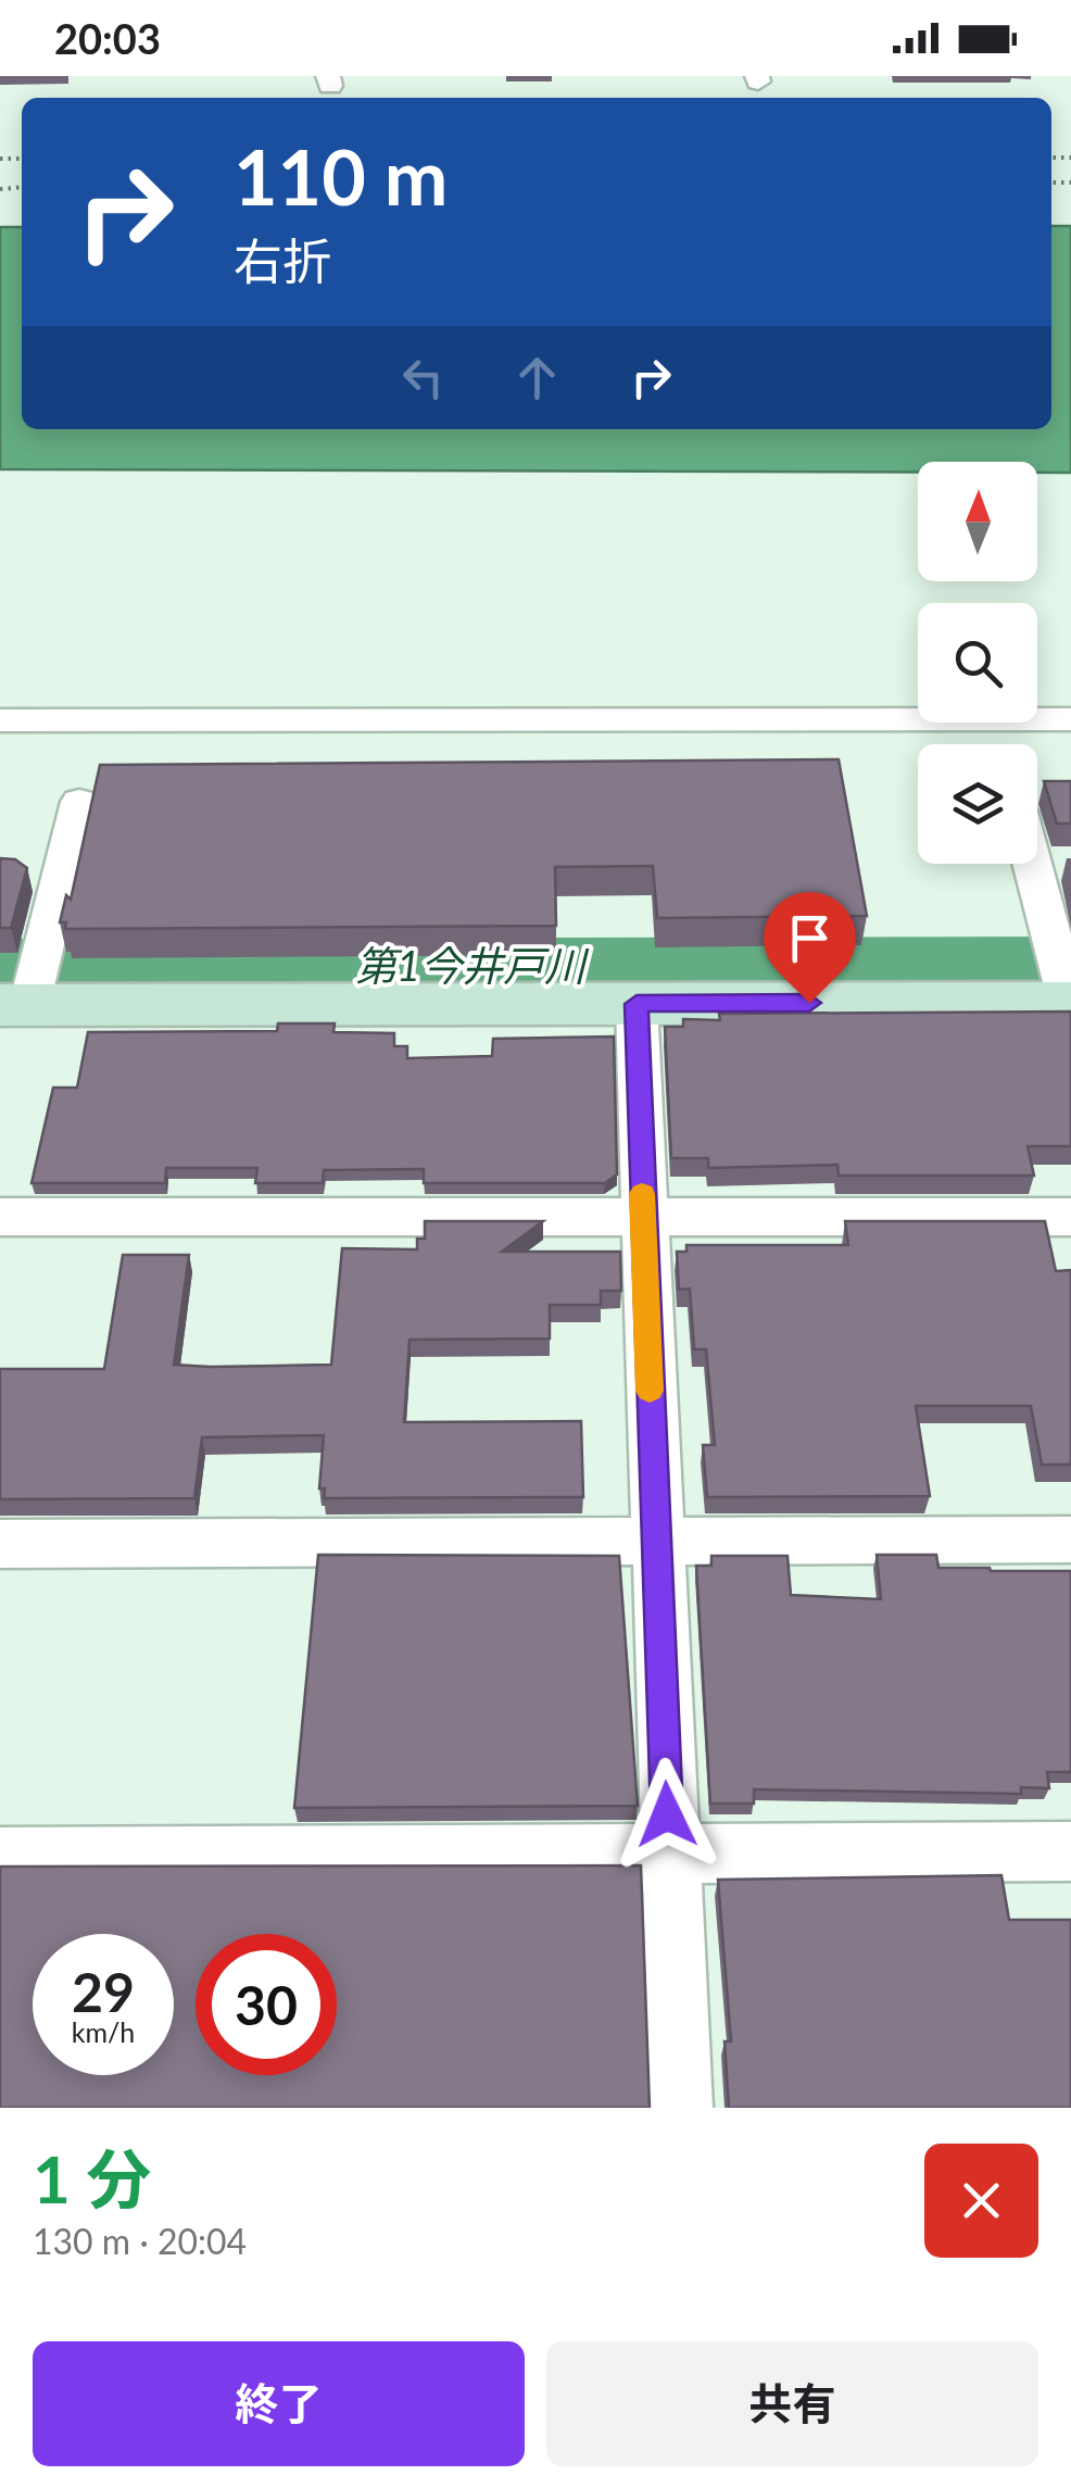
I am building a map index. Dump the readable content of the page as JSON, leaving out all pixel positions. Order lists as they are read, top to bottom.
{
  "water": ["第1今井戸川"],
  "north": "top",
  "page": {
    "status": "20:03",
    "turn": ["110 m", "右折"],
    "speed": "29 km/h",
    "limit": "30",
    "heading": ["1 分", "130 m · 20:04"],
    "buttons": ["終了", "共有"]
  }
}
